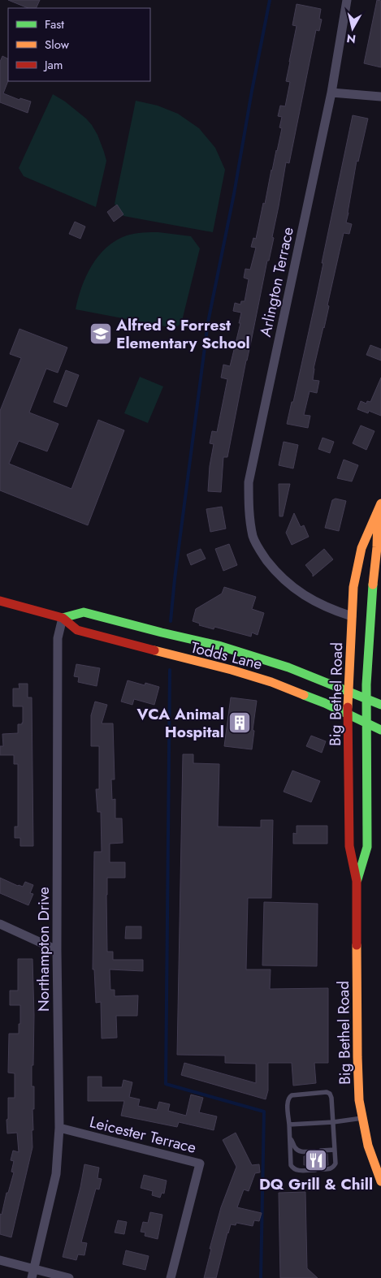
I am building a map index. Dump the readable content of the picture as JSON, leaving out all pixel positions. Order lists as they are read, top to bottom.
{
  "streets": {
    "main road": ["Todds Lane", "Big Bethel Road"],
    "street": ["Arlington Terrace", "Northampton Drive", "Leicester Terrace"]
  },
  "crossings": [
    ["Arlington Terrace", "Big Bethel Road"],
    ["Todds Lane", "Big Bethel Road"],
    ["Todds Lane", "Northampton Drive"],
    ["Northampton Drive", "Leicester Terrace"]
  ],
  "places": {
    "school or university": ["Alfred S Forrest Elementary School"],
    "building": ["VCA Animal Hospital"],
    "restaurant": ["DQ Grill & Chill"]
  },
  "legend": ["Fast", "Slow", "Jam"],
  "north": "bottom"
}
